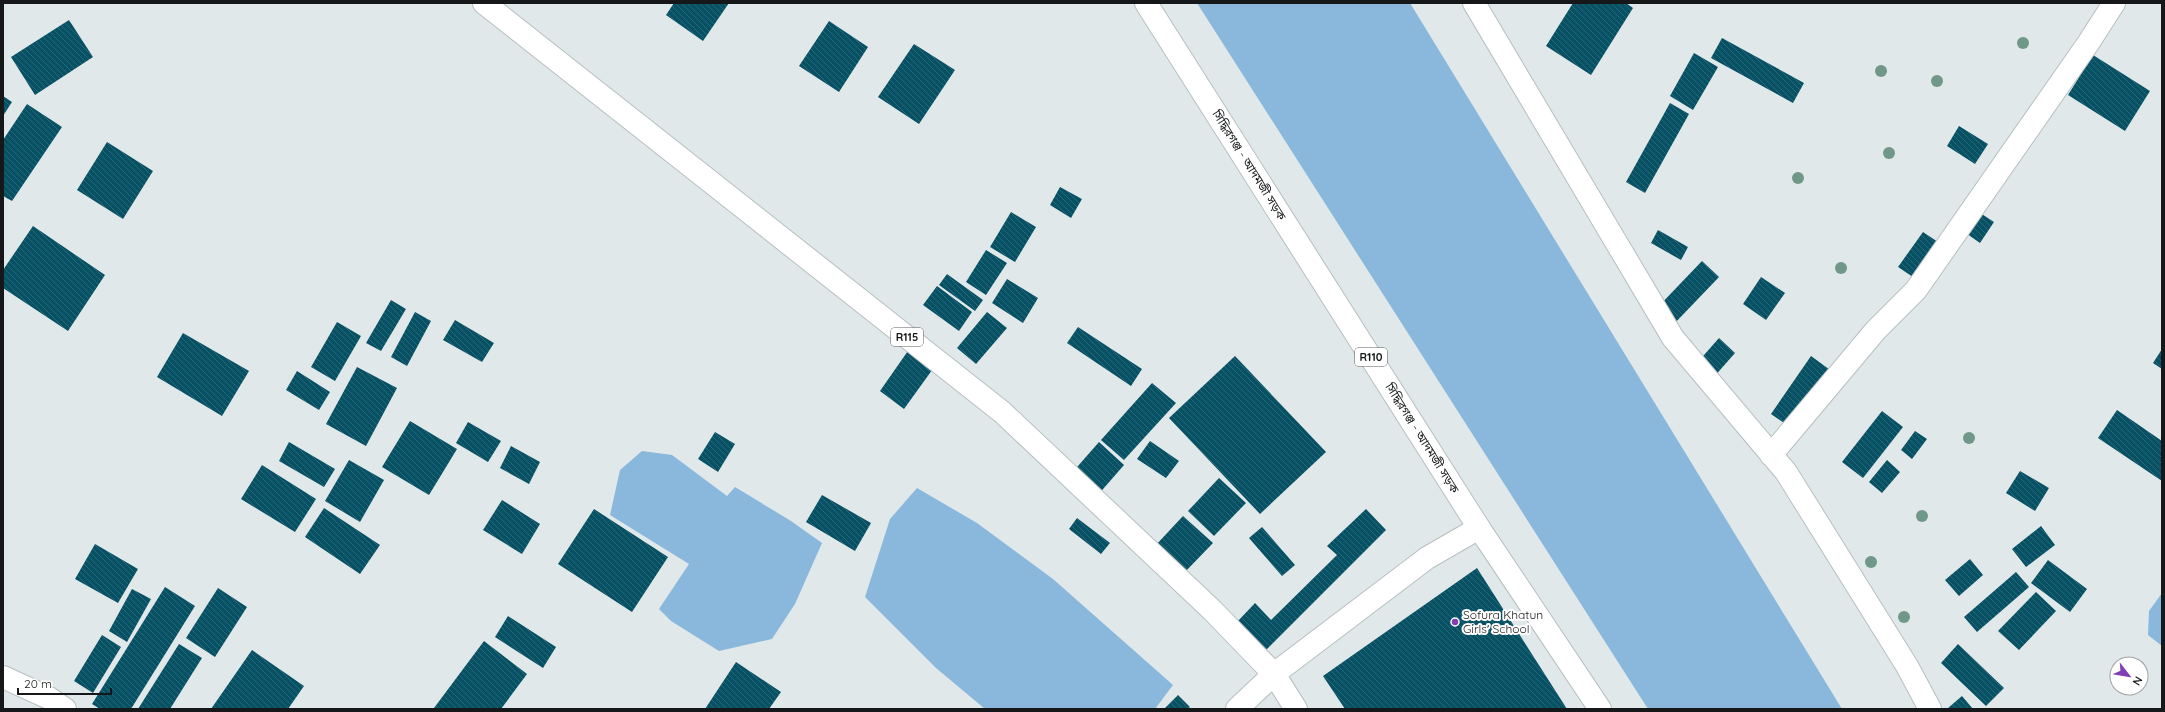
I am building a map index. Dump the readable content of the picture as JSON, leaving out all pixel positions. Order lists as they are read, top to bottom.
{
  "streets": {
    "main road": ["সিদ্ধিরগঞ্জ - আদমজী সড়ক", "R115", "R110"]
  },
  "places": ["Sofura Khatun Girls' School"],
  "scale_bar": "20 m",
  "north": "bottom right"
}
